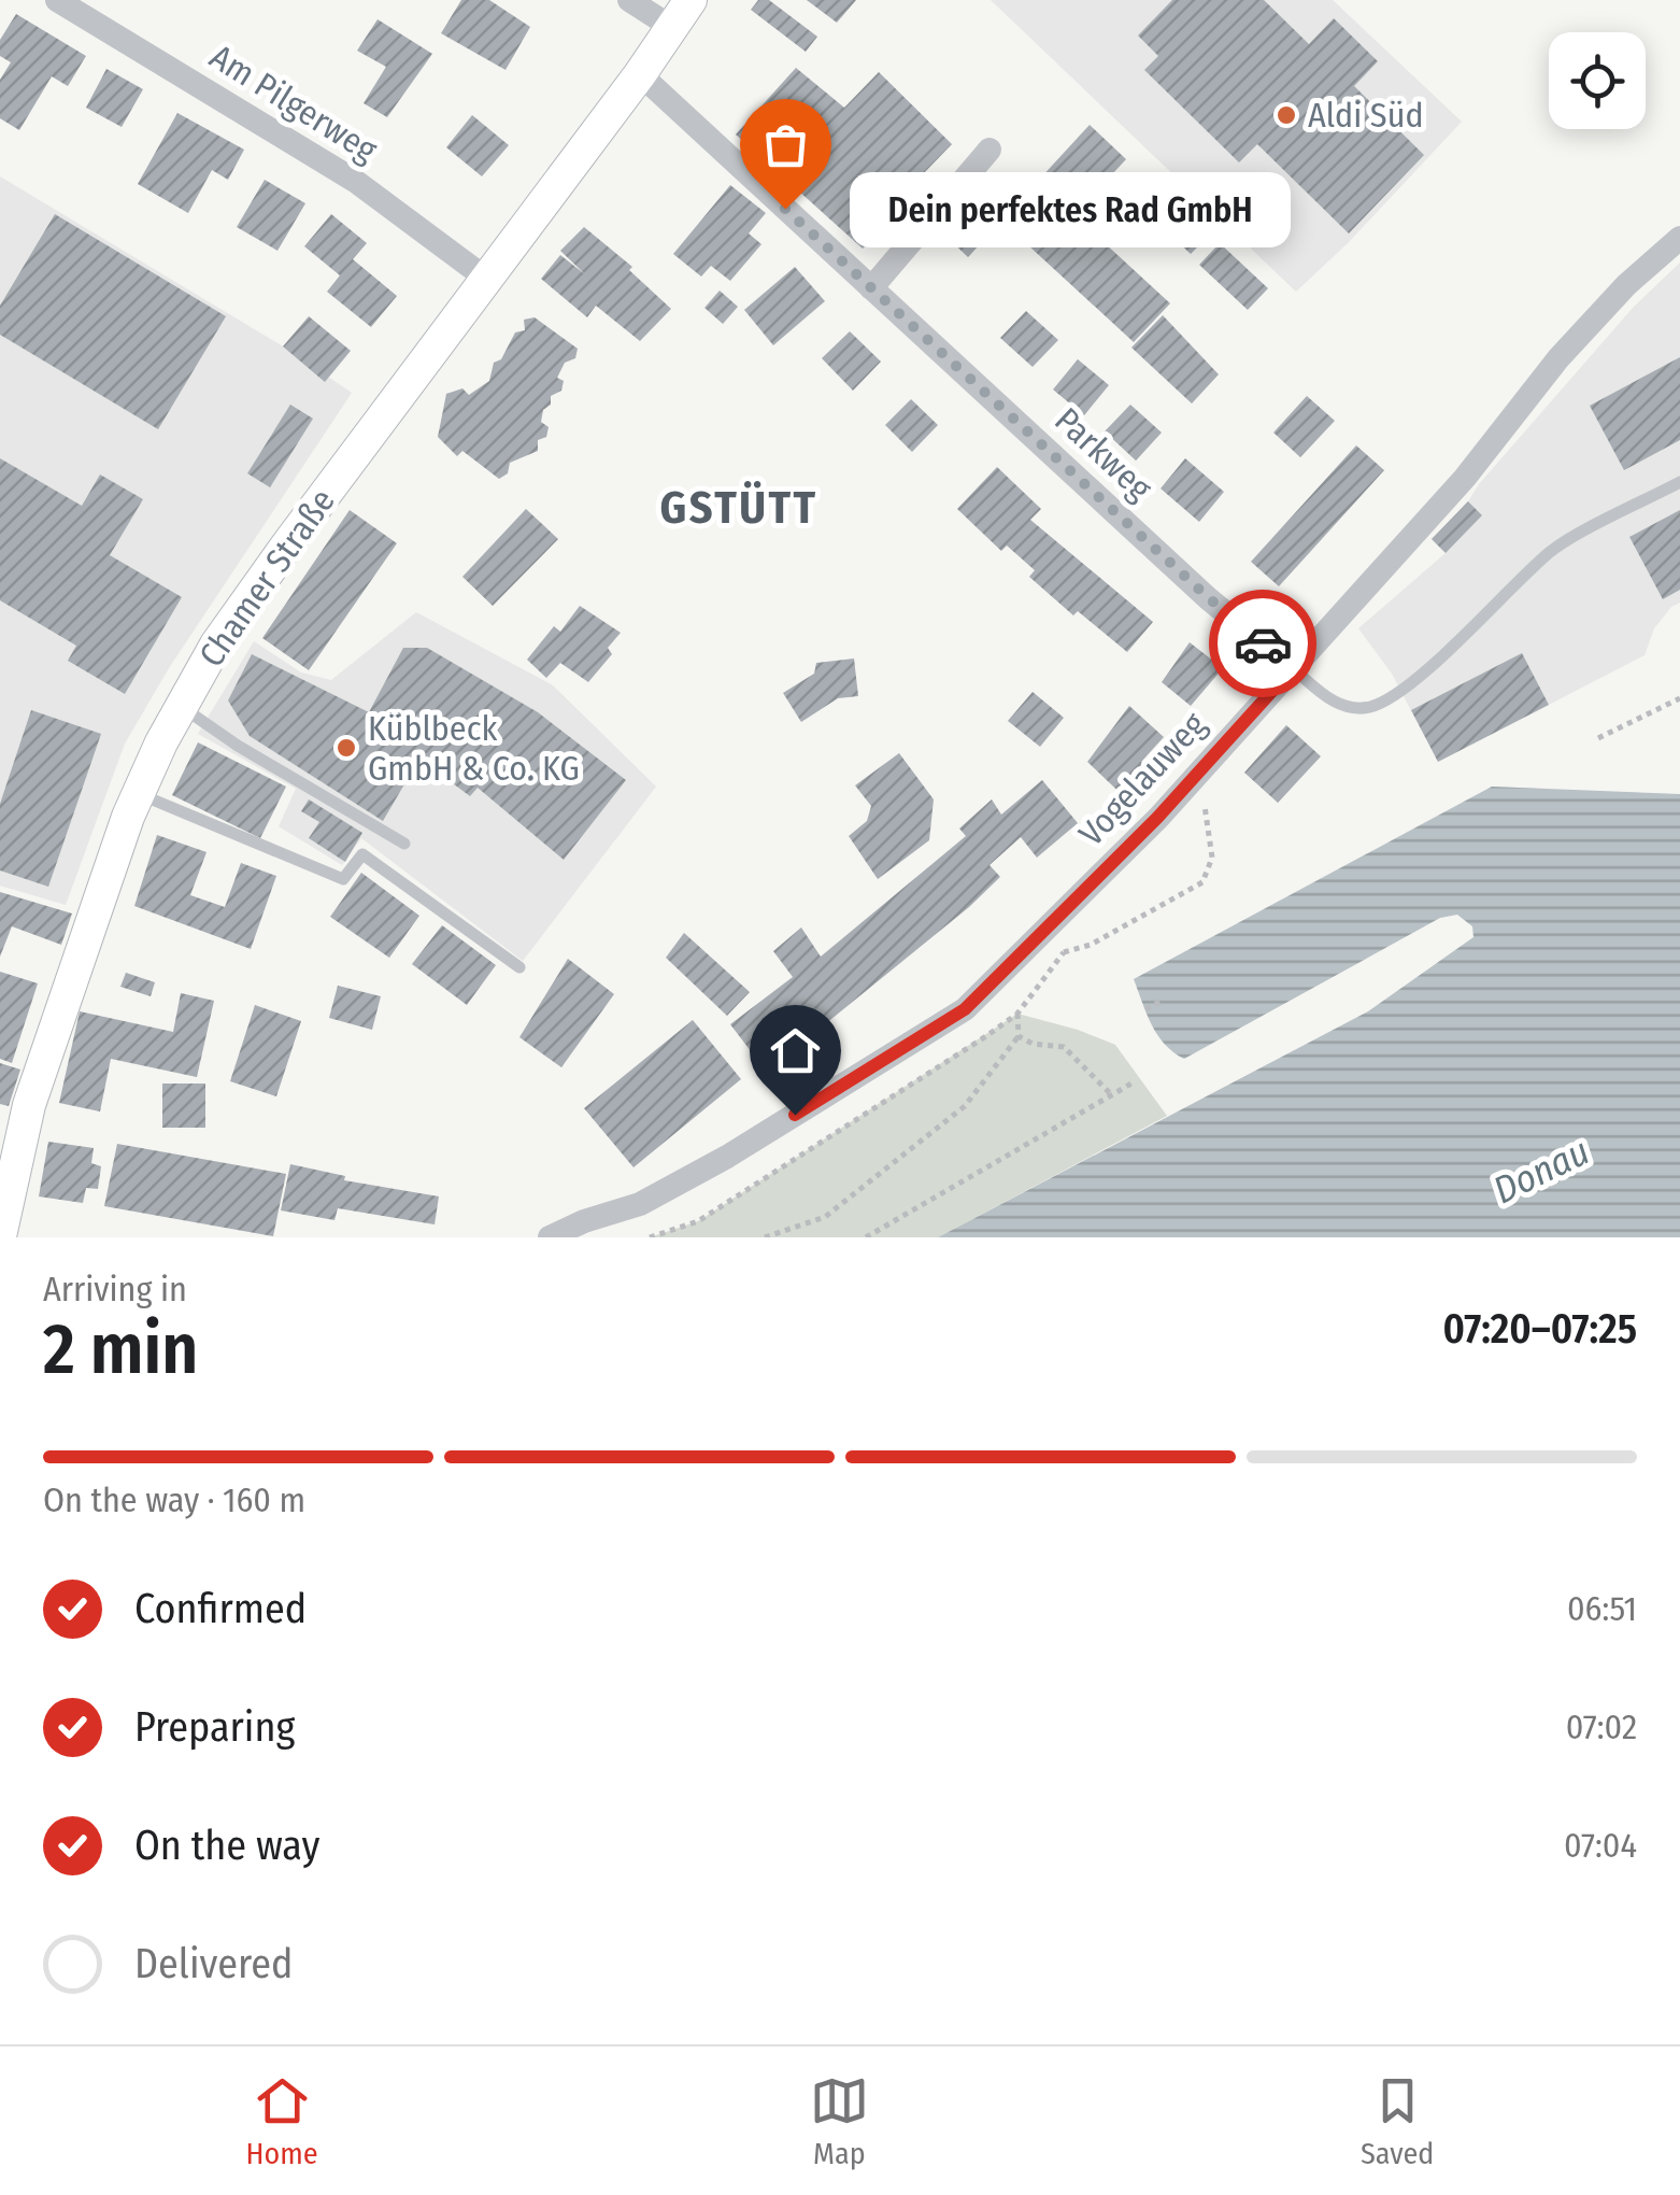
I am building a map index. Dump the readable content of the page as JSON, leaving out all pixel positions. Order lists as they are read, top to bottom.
{
  "streets": {
    "main road": ["Chamer Straße"],
    "street": ["Am Pilgerweg", "Parkweg", "Vogelauweg"]
  },
  "crossings": [
    ["Am Pilgerweg", "Chamer Straße"],
    ["Parkweg", "Chamer Straße"],
    ["Parkweg", "Vogelauweg"]
  ],
  "districts": ["GSTÜTT"],
  "water": ["Donau"],
  "places": ["Aldi Süd", "Dein perfektes Rad GmbH", "Küblbeck GmbH & Co. KG"],
  "page": {
    "bubble": "Dein perfektes Rad GmbH",
    "heading": ["2 min", "Arriving in", "07:20–07:25"],
    "bar": "On the way · 160 m",
    "list": [
      ["Confirmed", "06:51"],
      ["Preparing", "07:02"],
      ["On the way", "07:04"],
      "Delivered"
    ],
    "tabs": ["Home", "Map", "Saved"]
  }
}
